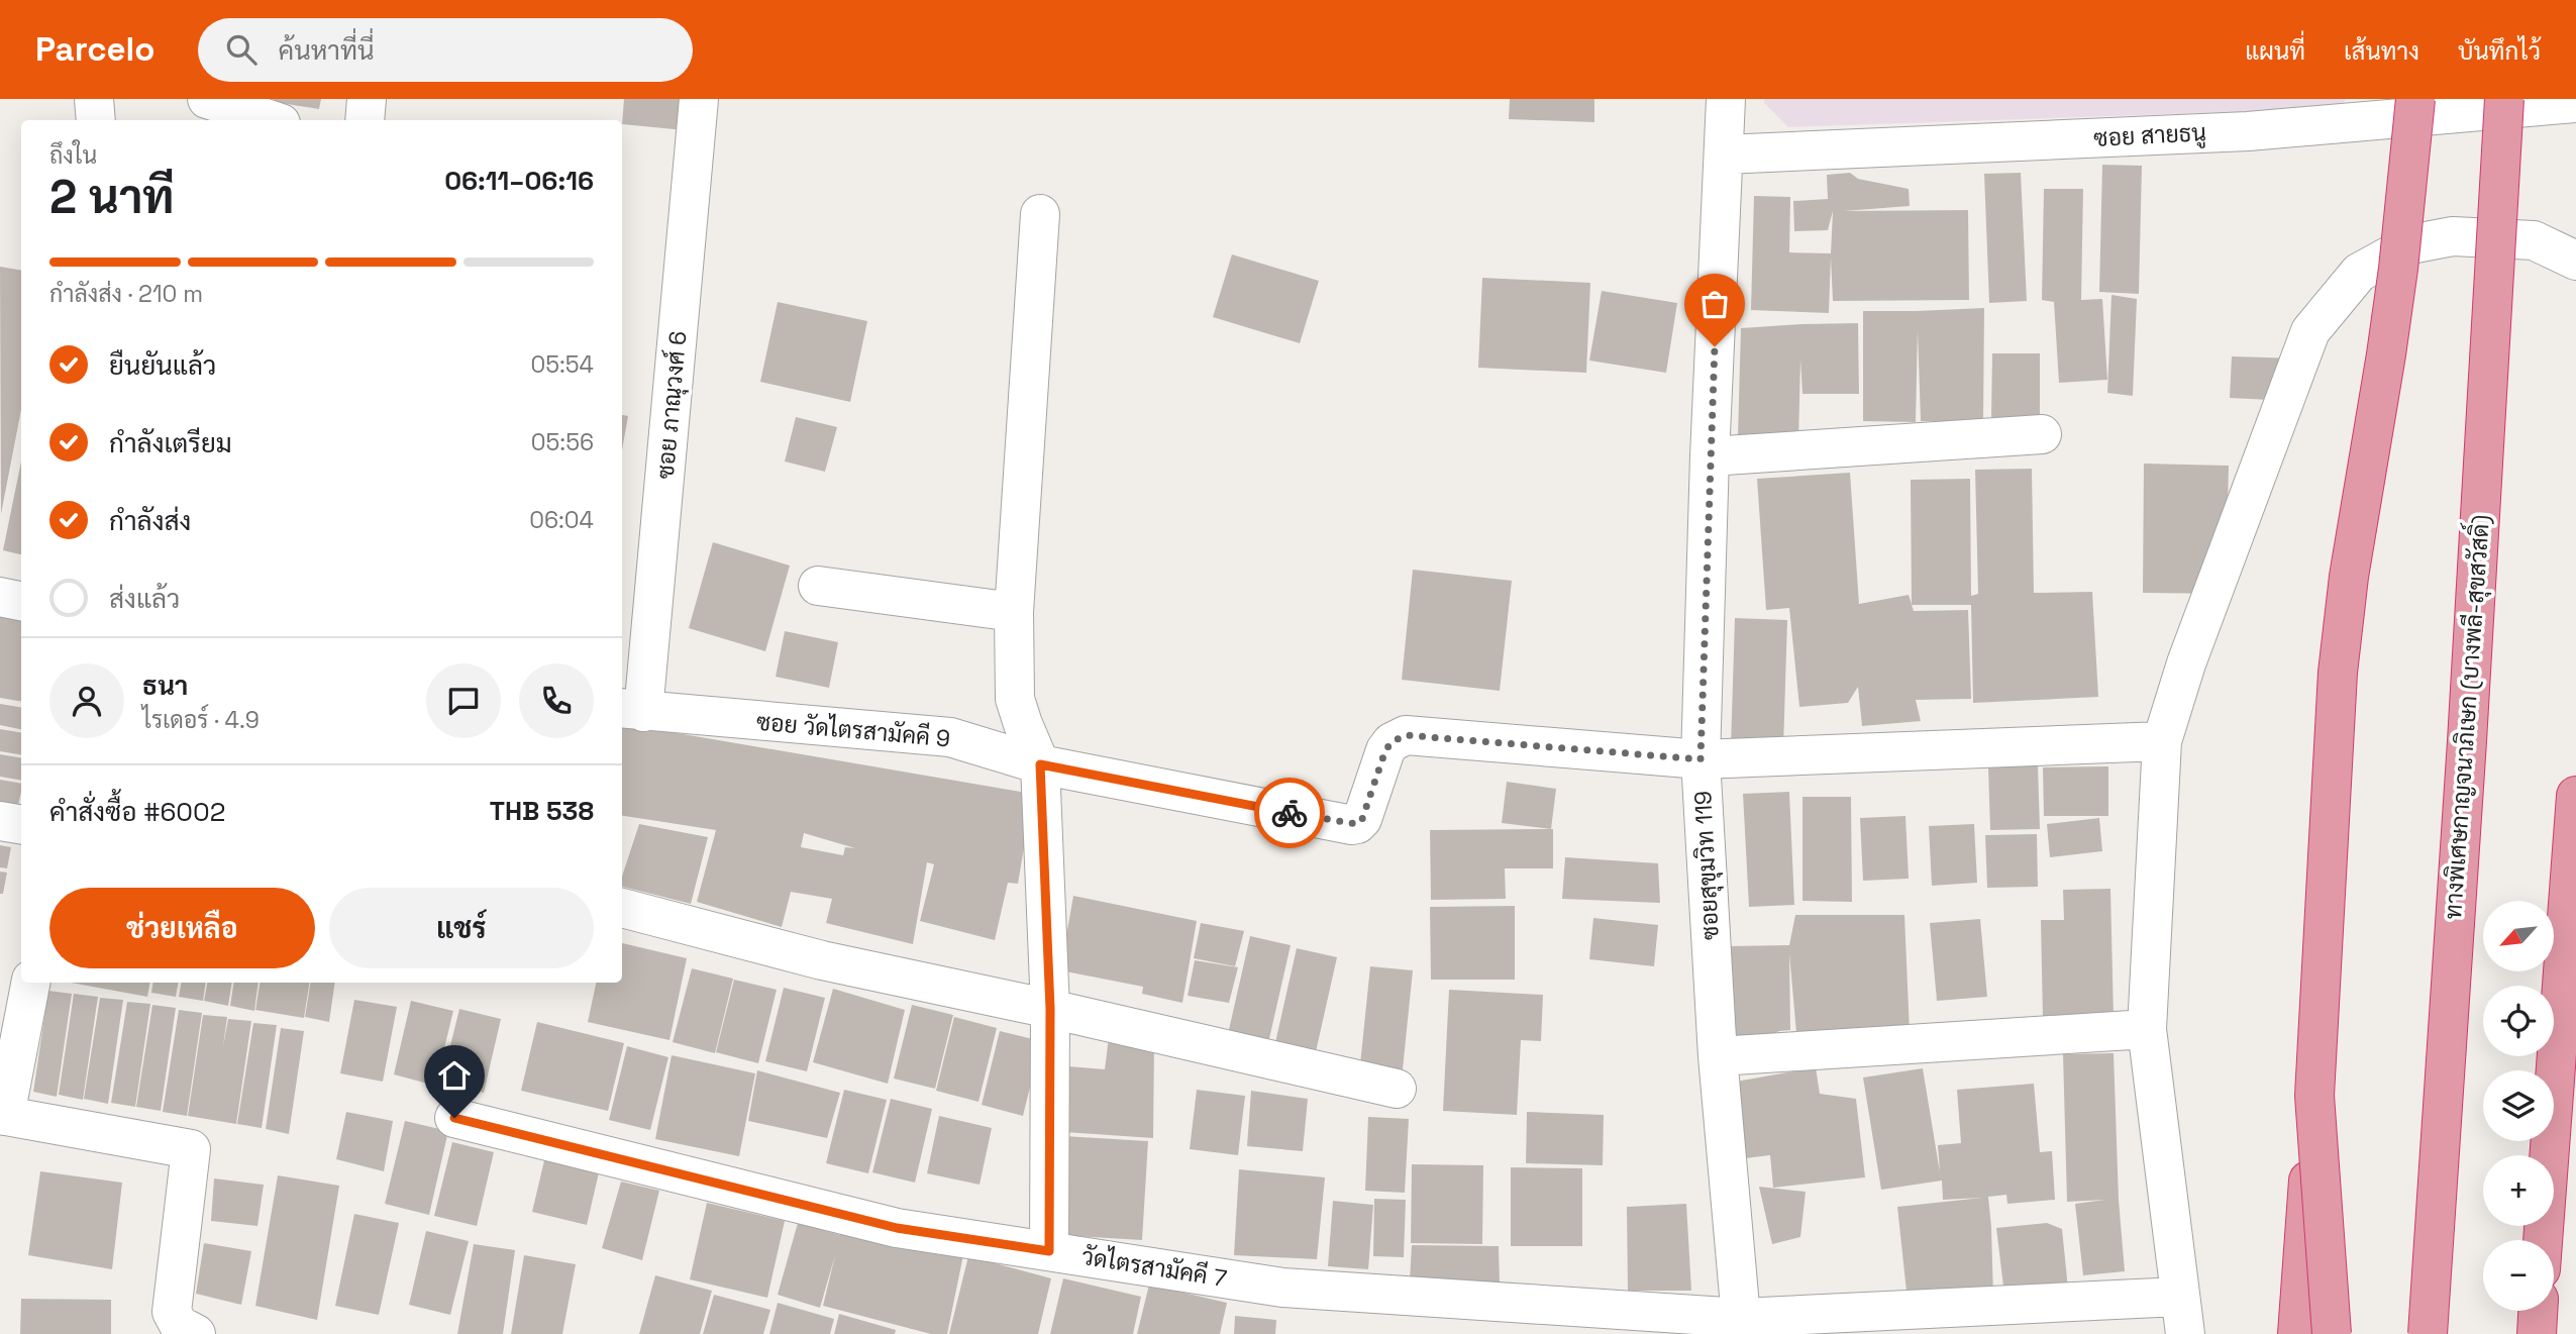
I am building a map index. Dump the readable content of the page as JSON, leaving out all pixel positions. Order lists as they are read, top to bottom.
{
  "streets": {
    "highway": ["ทางพิเศษกาญจนาภิเษก (บางพลี-สุขสวัสดิ์)"],
    "street": [
      "ซอย สายธนู",
      "ซอย ภาณุวงศ์ 6",
      "ซอย วัดไตรสามัคคี 9",
      "ซอยสุขุมวิท 119",
      "วัดไตรสามัคคี 7"
    ]
  },
  "crossings": [
    ["ซอย สายธนู", "ซอยสุขุมวิท 119"],
    ["ซอย ภาณุวงศ์ 6", "ซอย วัดไตรสามัคคี 9"],
    ["ซอย วัดไตรสามัคคี 9", "ซอยสุขุมวิท 119"],
    ["ซอยสุขุมวิท 119", "วัดไตรสามัคคี 7"]
  ],
  "north": "bottom left",
  "page": {
    "header": "Parcelo",
    "search": "ค้นหาที่นี่",
    "nav": ["แผนที่", "เส้นทาง", "บันทึกไว้"],
    "heading": ["2 นาที", "ถึงใน", "06:11–06:16"],
    "panel": [
      "ธนา",
      "ไรเดอร์ · 4.9",
      "คำสั่งซื้อ #6002",
      "THB 538"
    ],
    "bar": "กำลังส่ง · 210 m",
    "list": [
      ["ยืนยันแล้ว", "05:54"],
      ["กำลังเตรียม", "05:56"],
      ["กำลังส่ง", "06:04"],
      "ส่งแล้ว"
    ],
    "buttons": ["ช่วยเหลือ", "แชร์"],
    "map_buttons": ["+", "−"]
  }
}
